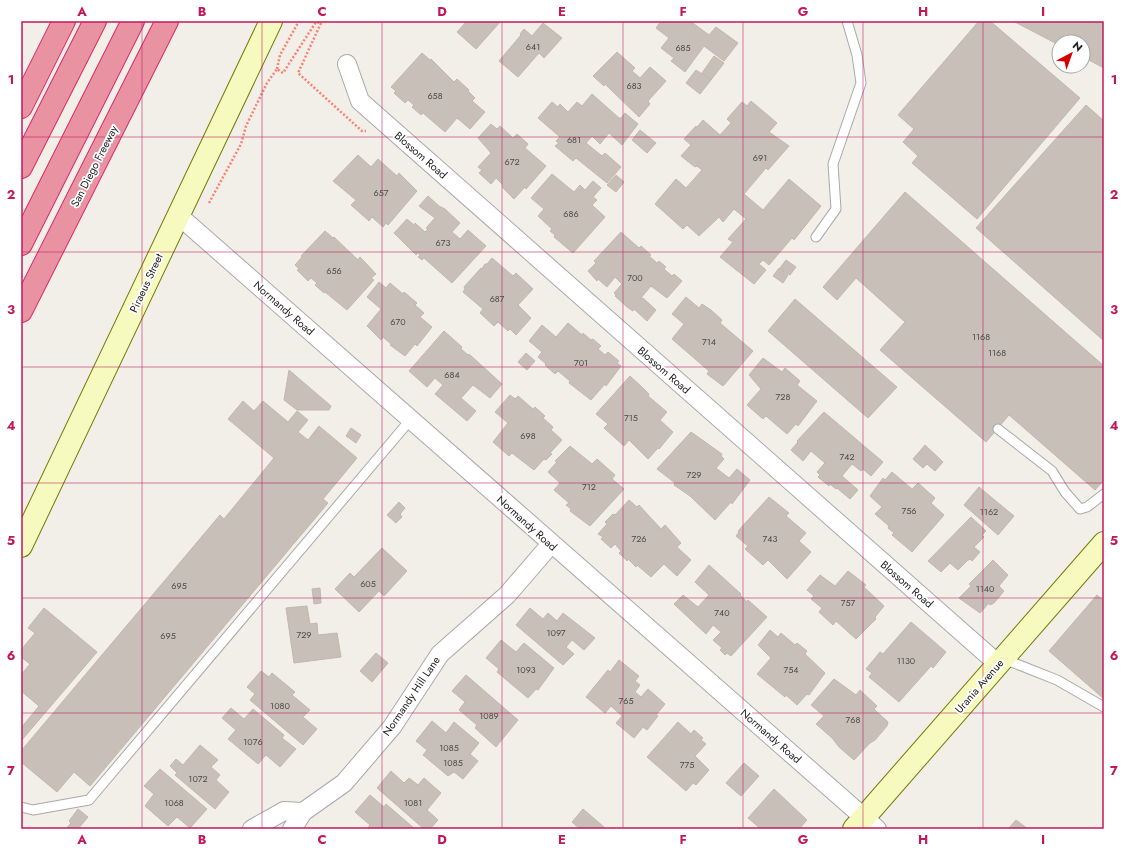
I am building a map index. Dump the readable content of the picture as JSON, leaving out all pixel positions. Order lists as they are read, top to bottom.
{
  "streets": {
    "highway": ["San Diego Freeway"],
    "main road": ["Piraeus Street", "Urania Avenue"],
    "street": ["Blossom Road", "Normandy Road", "Normandy Hill Lane"]
  },
  "crossings": [
    ["Blossom Road", "Urania Avenue"],
    ["Piraeus Street", "Normandy Road"],
    ["Normandy Road", "Urania Avenue"],
    ["Normandy Road", "Normandy Hill Lane"]
  ],
  "house_numbers": [
    "641",
    "685",
    "683",
    "658",
    "681",
    "691",
    "672",
    "657",
    "686",
    "673",
    "656",
    "700",
    "687",
    "670",
    "1168",
    "714",
    "1168",
    "701",
    "684",
    "728",
    "715",
    "698",
    "742",
    "729",
    "712",
    "756",
    "1162",
    "726",
    "743",
    "605",
    "695",
    "1140",
    "757",
    "740",
    "1097",
    "729",
    "695",
    "1130",
    "1093",
    "754",
    "765",
    "1080",
    "1089",
    "768",
    "1076",
    "1085",
    "1085",
    "775",
    "1072",
    "1068",
    "1081"
  ],
  "north": "top right",
  "grid": {
    "columns": [
      "A",
      "B",
      "C",
      "D",
      "E",
      "F",
      "G",
      "H",
      "I"
    ],
    "rows": [
      "1",
      "2",
      "3",
      "4",
      "5",
      "6",
      "7"
    ]
  }
}
